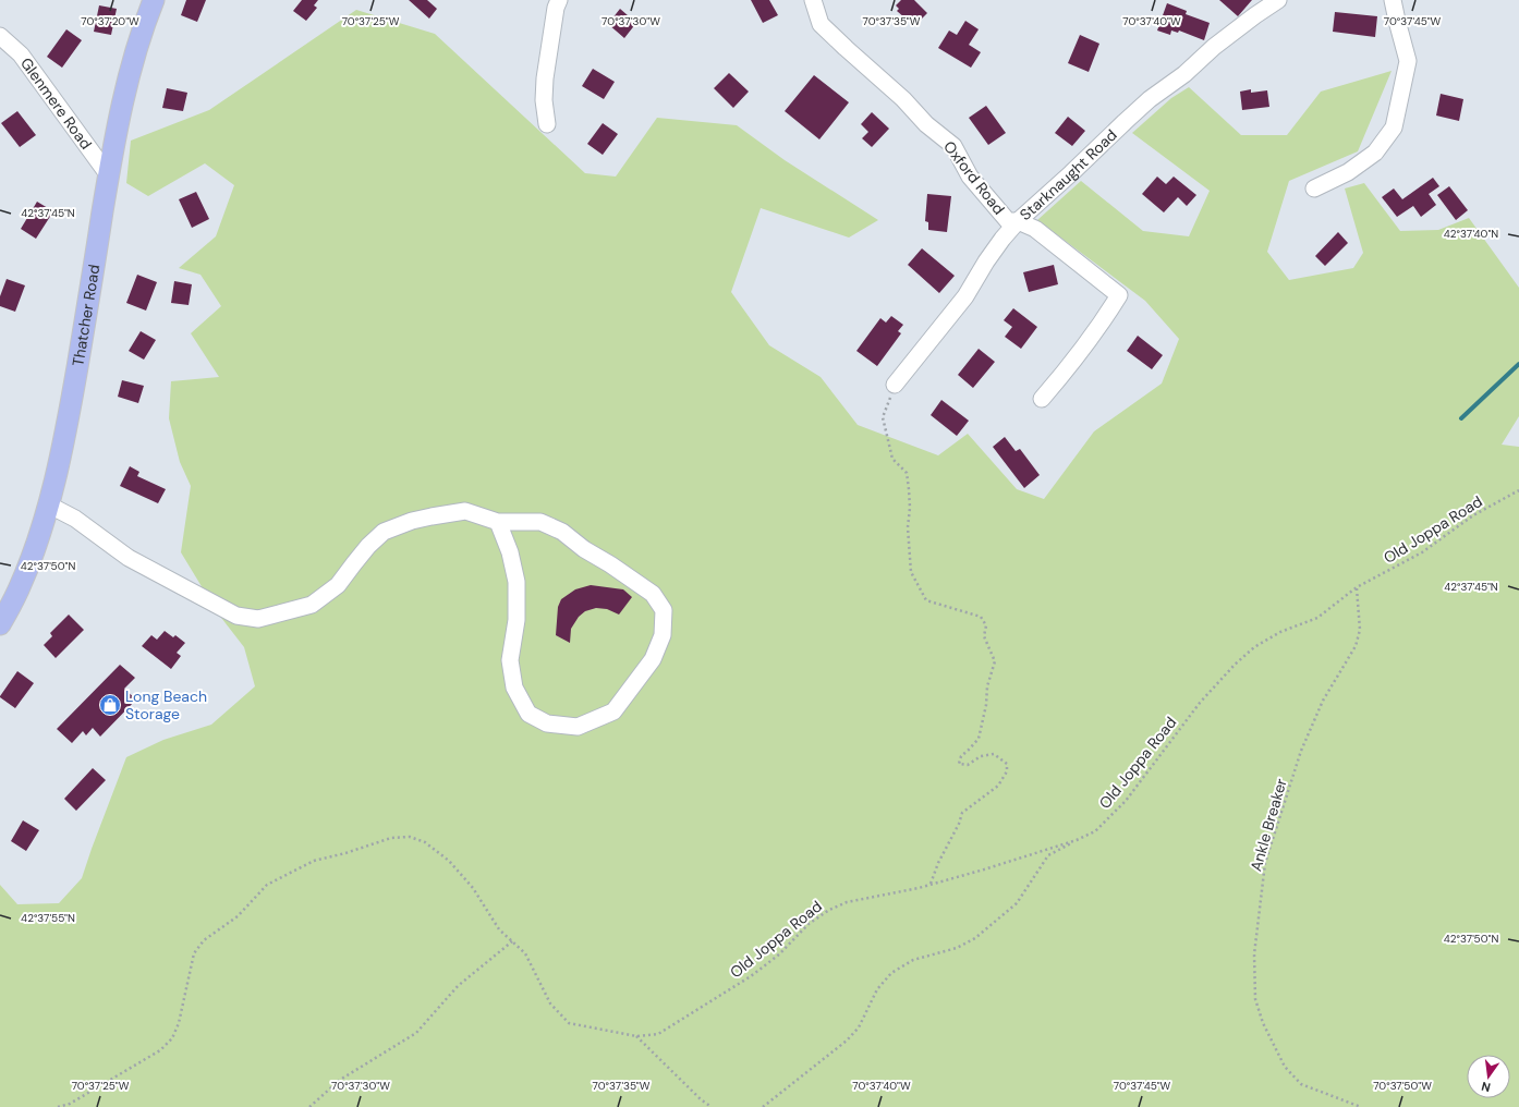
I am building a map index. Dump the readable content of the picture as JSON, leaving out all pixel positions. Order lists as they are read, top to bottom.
{
  "streets": {
    "main road": ["Thatcher Road"],
    "street": ["Glenmere Road", "Starknaught Road", "Oxford Road"],
    "path": ["Old Joppa Road", "Ankle Breaker"]
  },
  "crossings": [
    ["Glenmere Road", "Thatcher Road"],
    ["Starknaught Road", "Oxford Road"],
    ["Old Joppa Road", "Ankle Breaker"]
  ],
  "places": {
    "shop": ["Long Beach Storage"]
  },
  "north": "bottom",
  "coordinates": [
    "70°37'20\"W",
    "70°37'25\"W",
    "70°37'30\"W",
    "70°37'35\"W",
    "70°37'40\"W",
    "70°37'45\"W",
    "42°37'45\"N",
    "42°37'40\"N",
    "42°37'50\"N",
    "42°37'55\"N",
    "70°37'50\"W"
  ]
}
